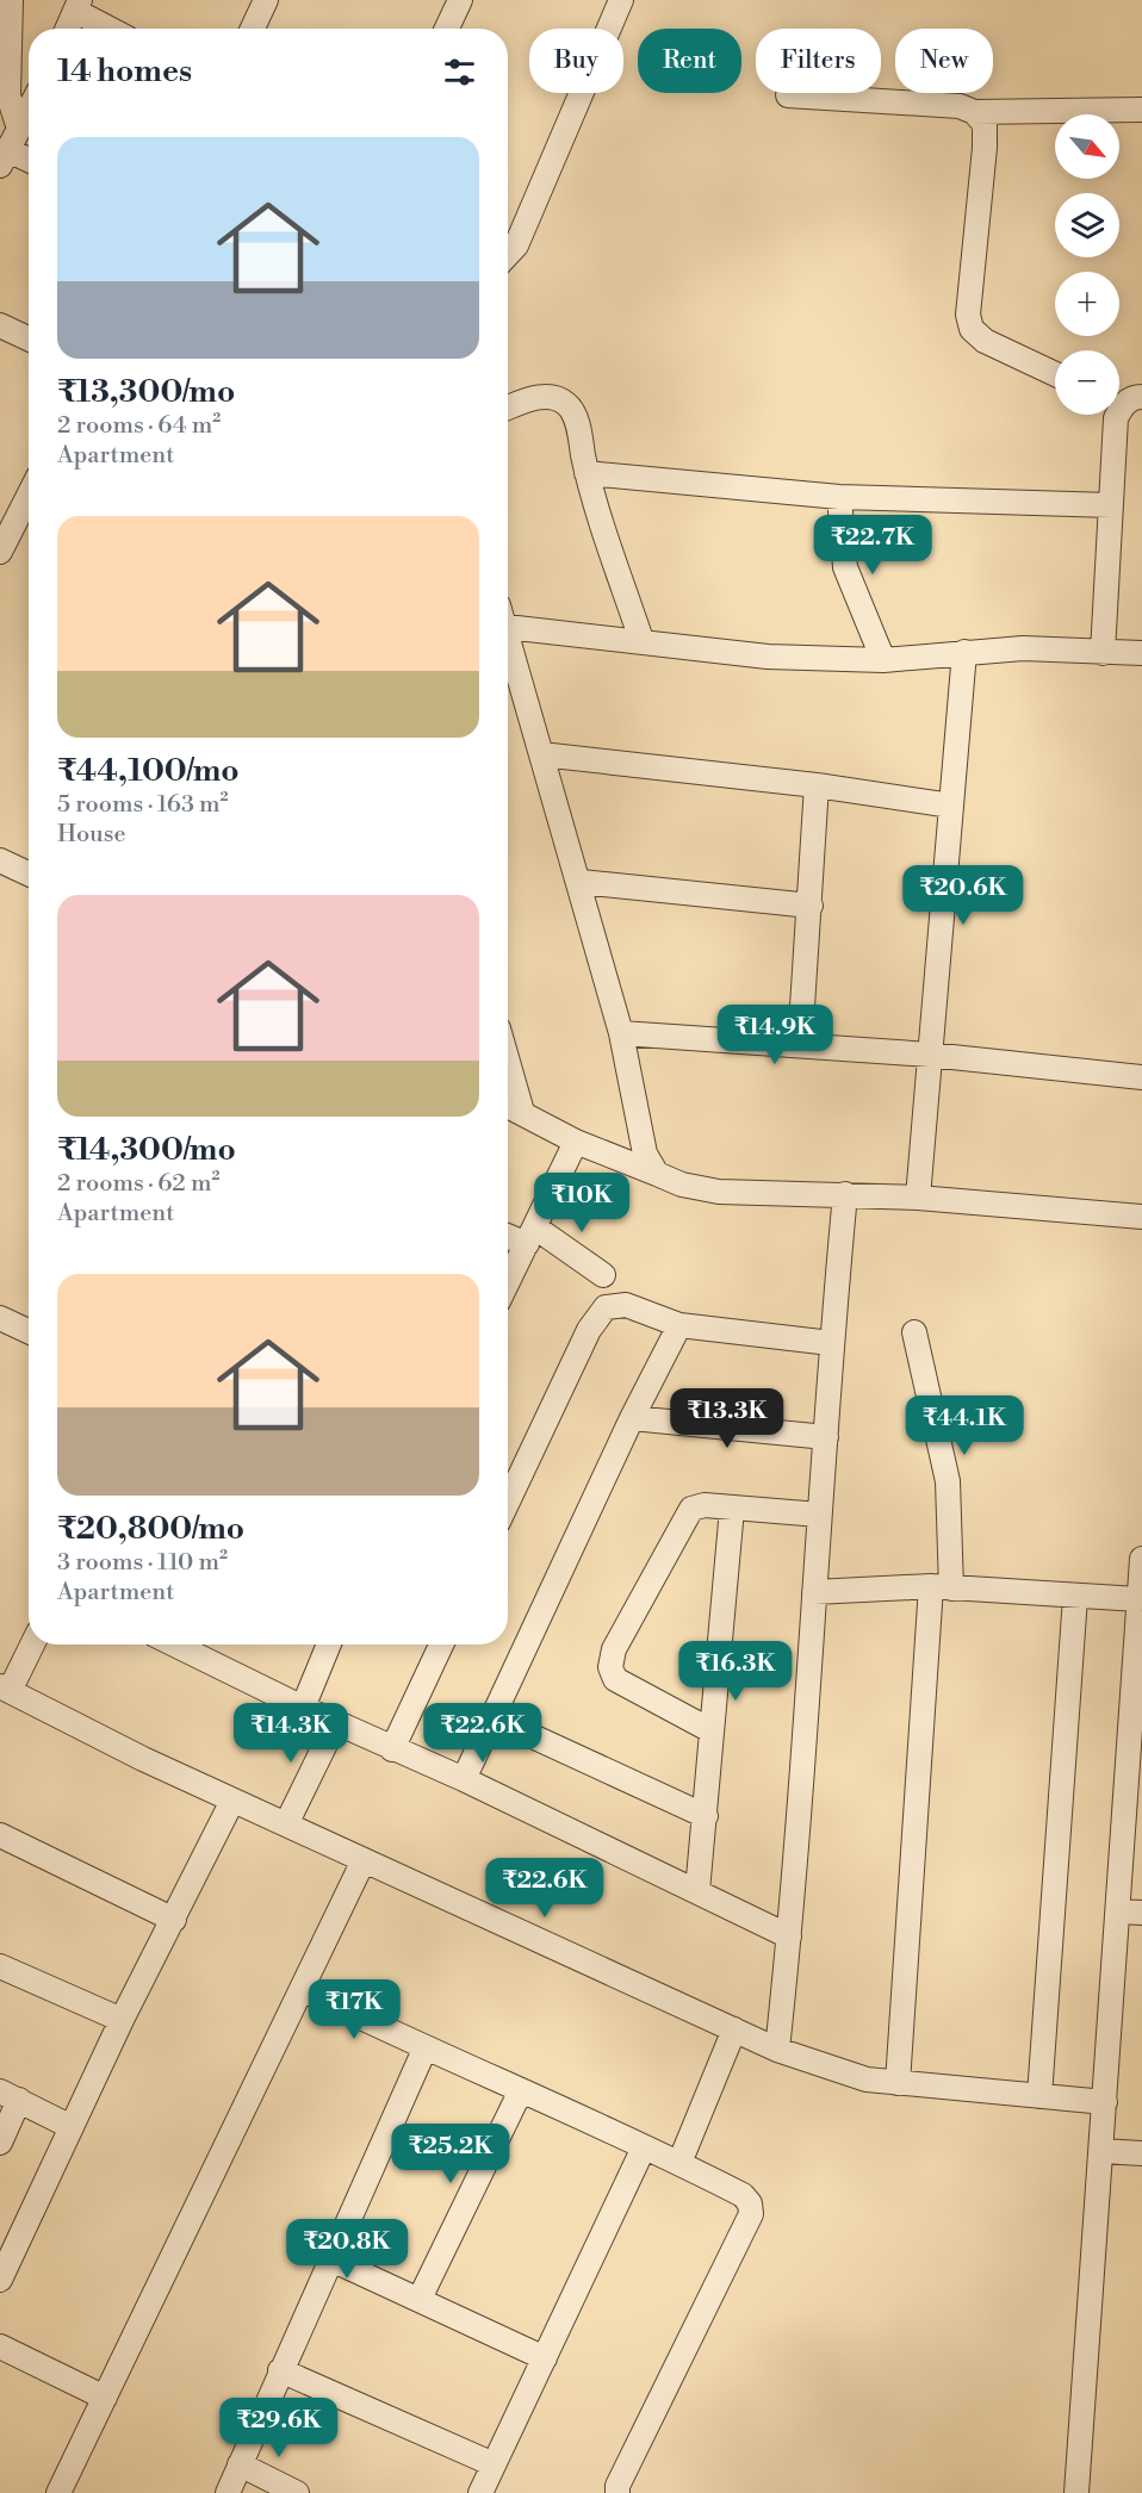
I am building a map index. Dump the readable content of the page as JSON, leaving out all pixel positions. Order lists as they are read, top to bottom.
{
  "north": "bottom right",
  "page": {
    "chip": [
      "Buy",
      "Rent",
      "Filters",
      "New"
    ],
    "heading": "14 homes",
    "map_buttons": ["+", "−"],
    "list": [
      {
        "name": "₹13,300/mo",
        "note": "2 rooms · 64 m² · Apartment"
      },
      {
        "name": "₹44,100/mo",
        "note": "5 rooms · 163 m² · House"
      },
      {
        "name": "₹14,300/mo",
        "note": "2 rooms · 62 m² · Apartment"
      },
      {
        "name": "₹20,800/mo",
        "note": "3 rooms · 110 m² · Apartment"
      }
    ],
    "price": [
      "₹22.7K",
      "₹20.6K",
      "₹14.9K",
      "₹10K",
      "₹13.3K",
      "₹44.1K",
      "₹16.3K",
      "₹14.3K",
      "₹22.6K",
      "₹22.6K",
      "₹17K",
      "₹25.2K",
      "₹20.8K",
      "₹29.6K"
    ]
  }
}
